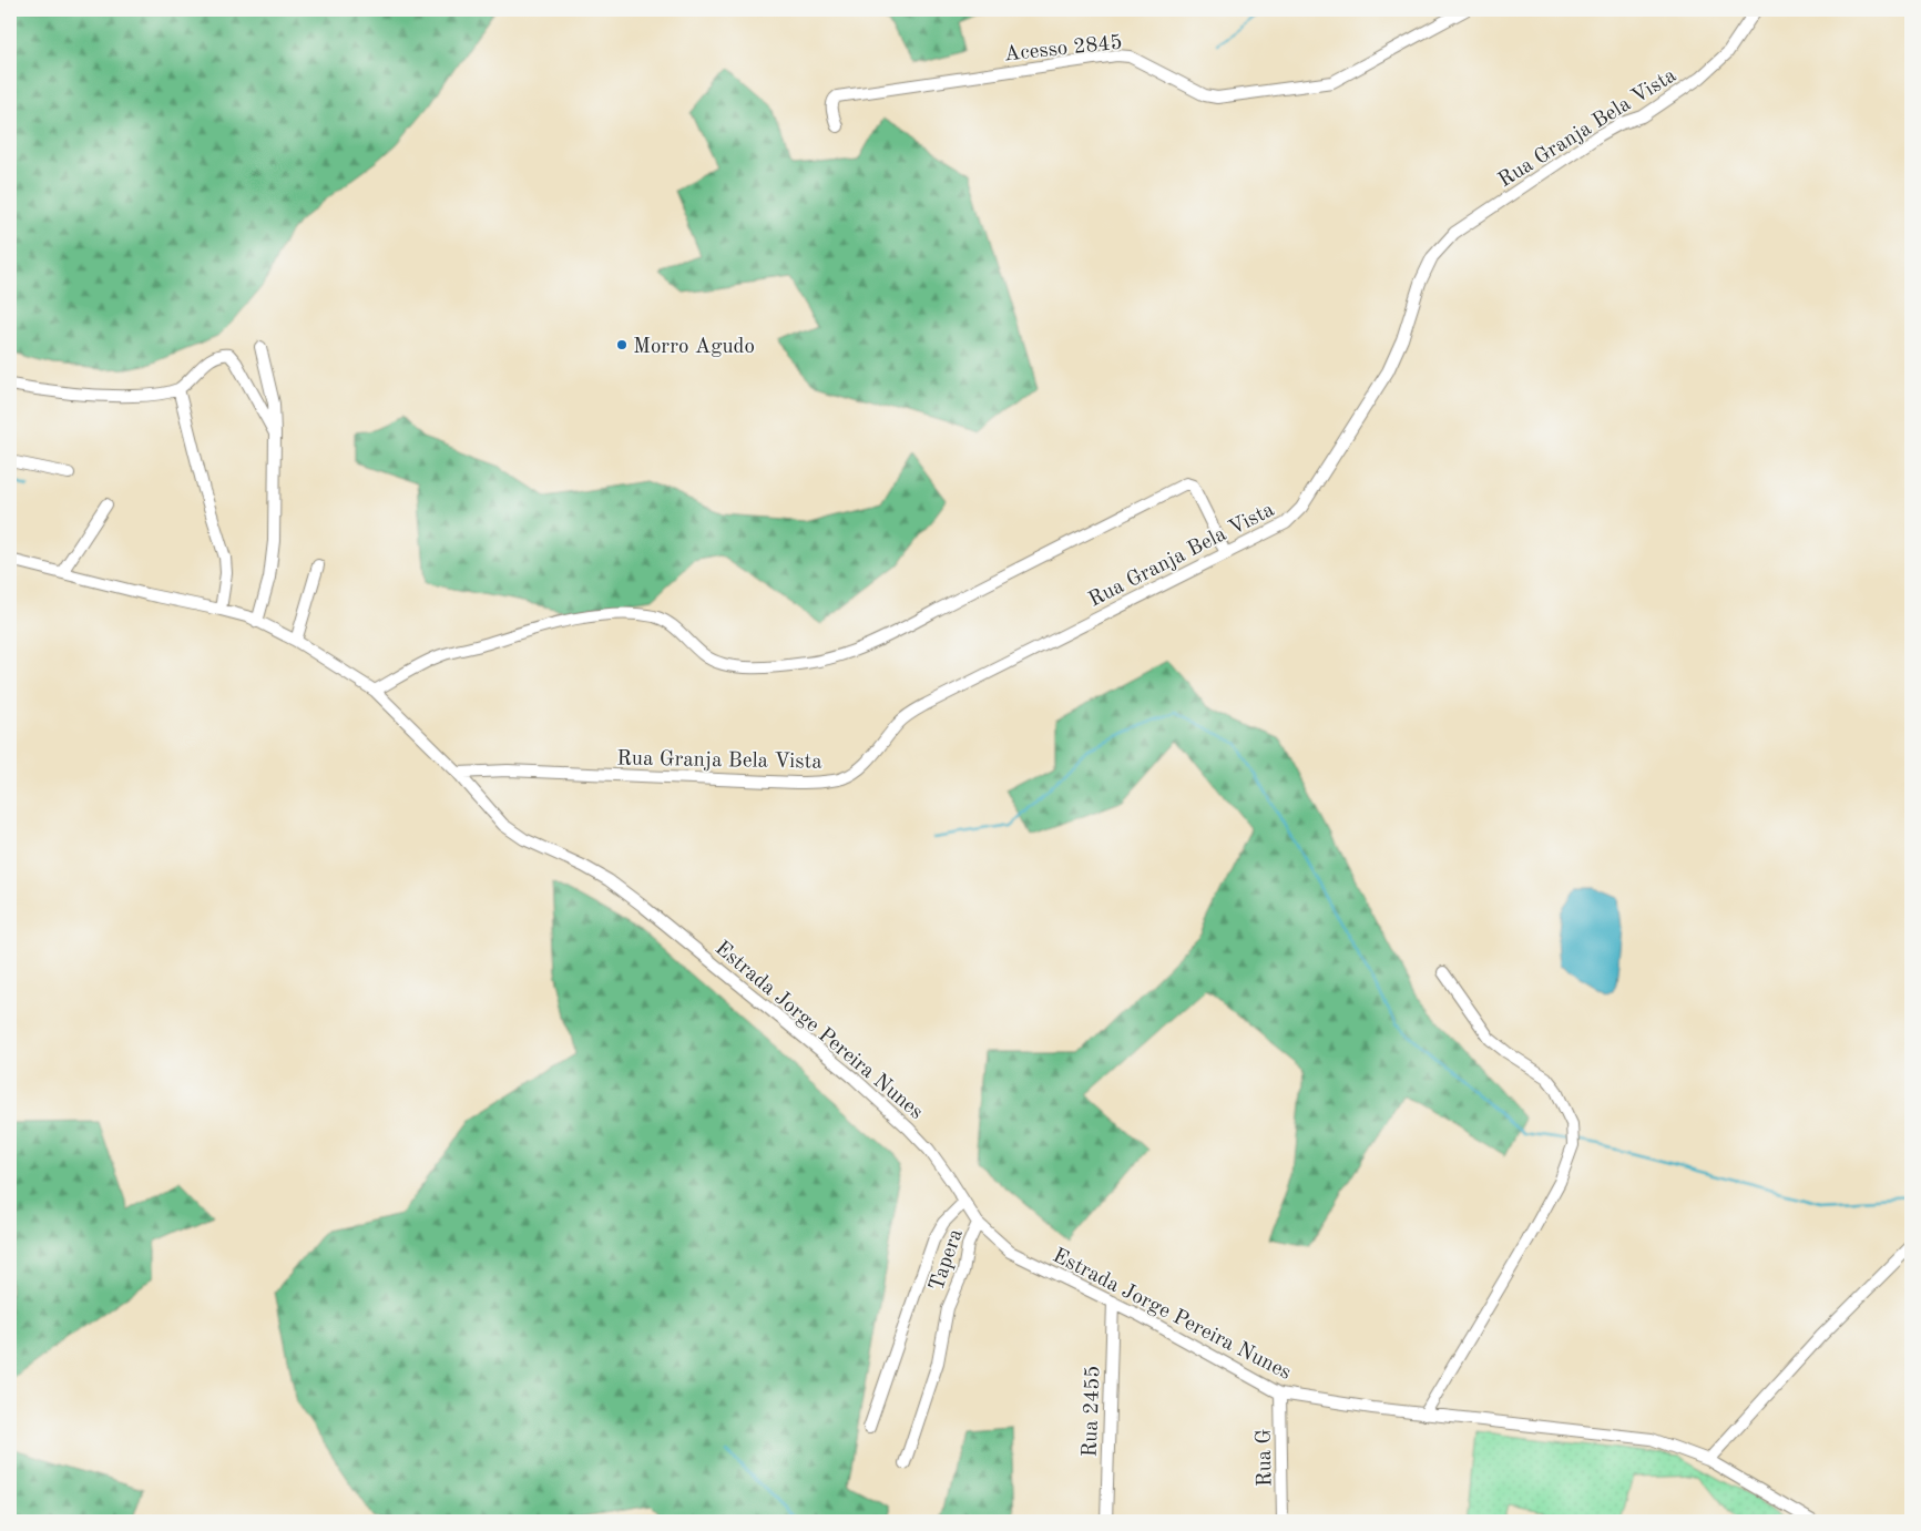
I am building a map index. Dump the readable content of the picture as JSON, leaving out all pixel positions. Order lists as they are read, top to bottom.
{
  "streets": {
    "street": [
      "Acesso 2845",
      "Rua Granja Bela Vista",
      "Estrada Jorge Pereira Nunes",
      "Tapera",
      "Rua 2455",
      "Rua G"
    ]
  },
  "crossings": [
    ["Rua Granja Bela Vista", "Estrada Jorge Pereira Nunes"],
    ["Estrada Jorge Pereira Nunes", "Tapera"],
    ["Estrada Jorge Pereira Nunes", "Rua 2455"],
    ["Estrada Jorge Pereira Nunes", "Rua G"]
  ],
  "places": ["Morro Agudo"]
}
